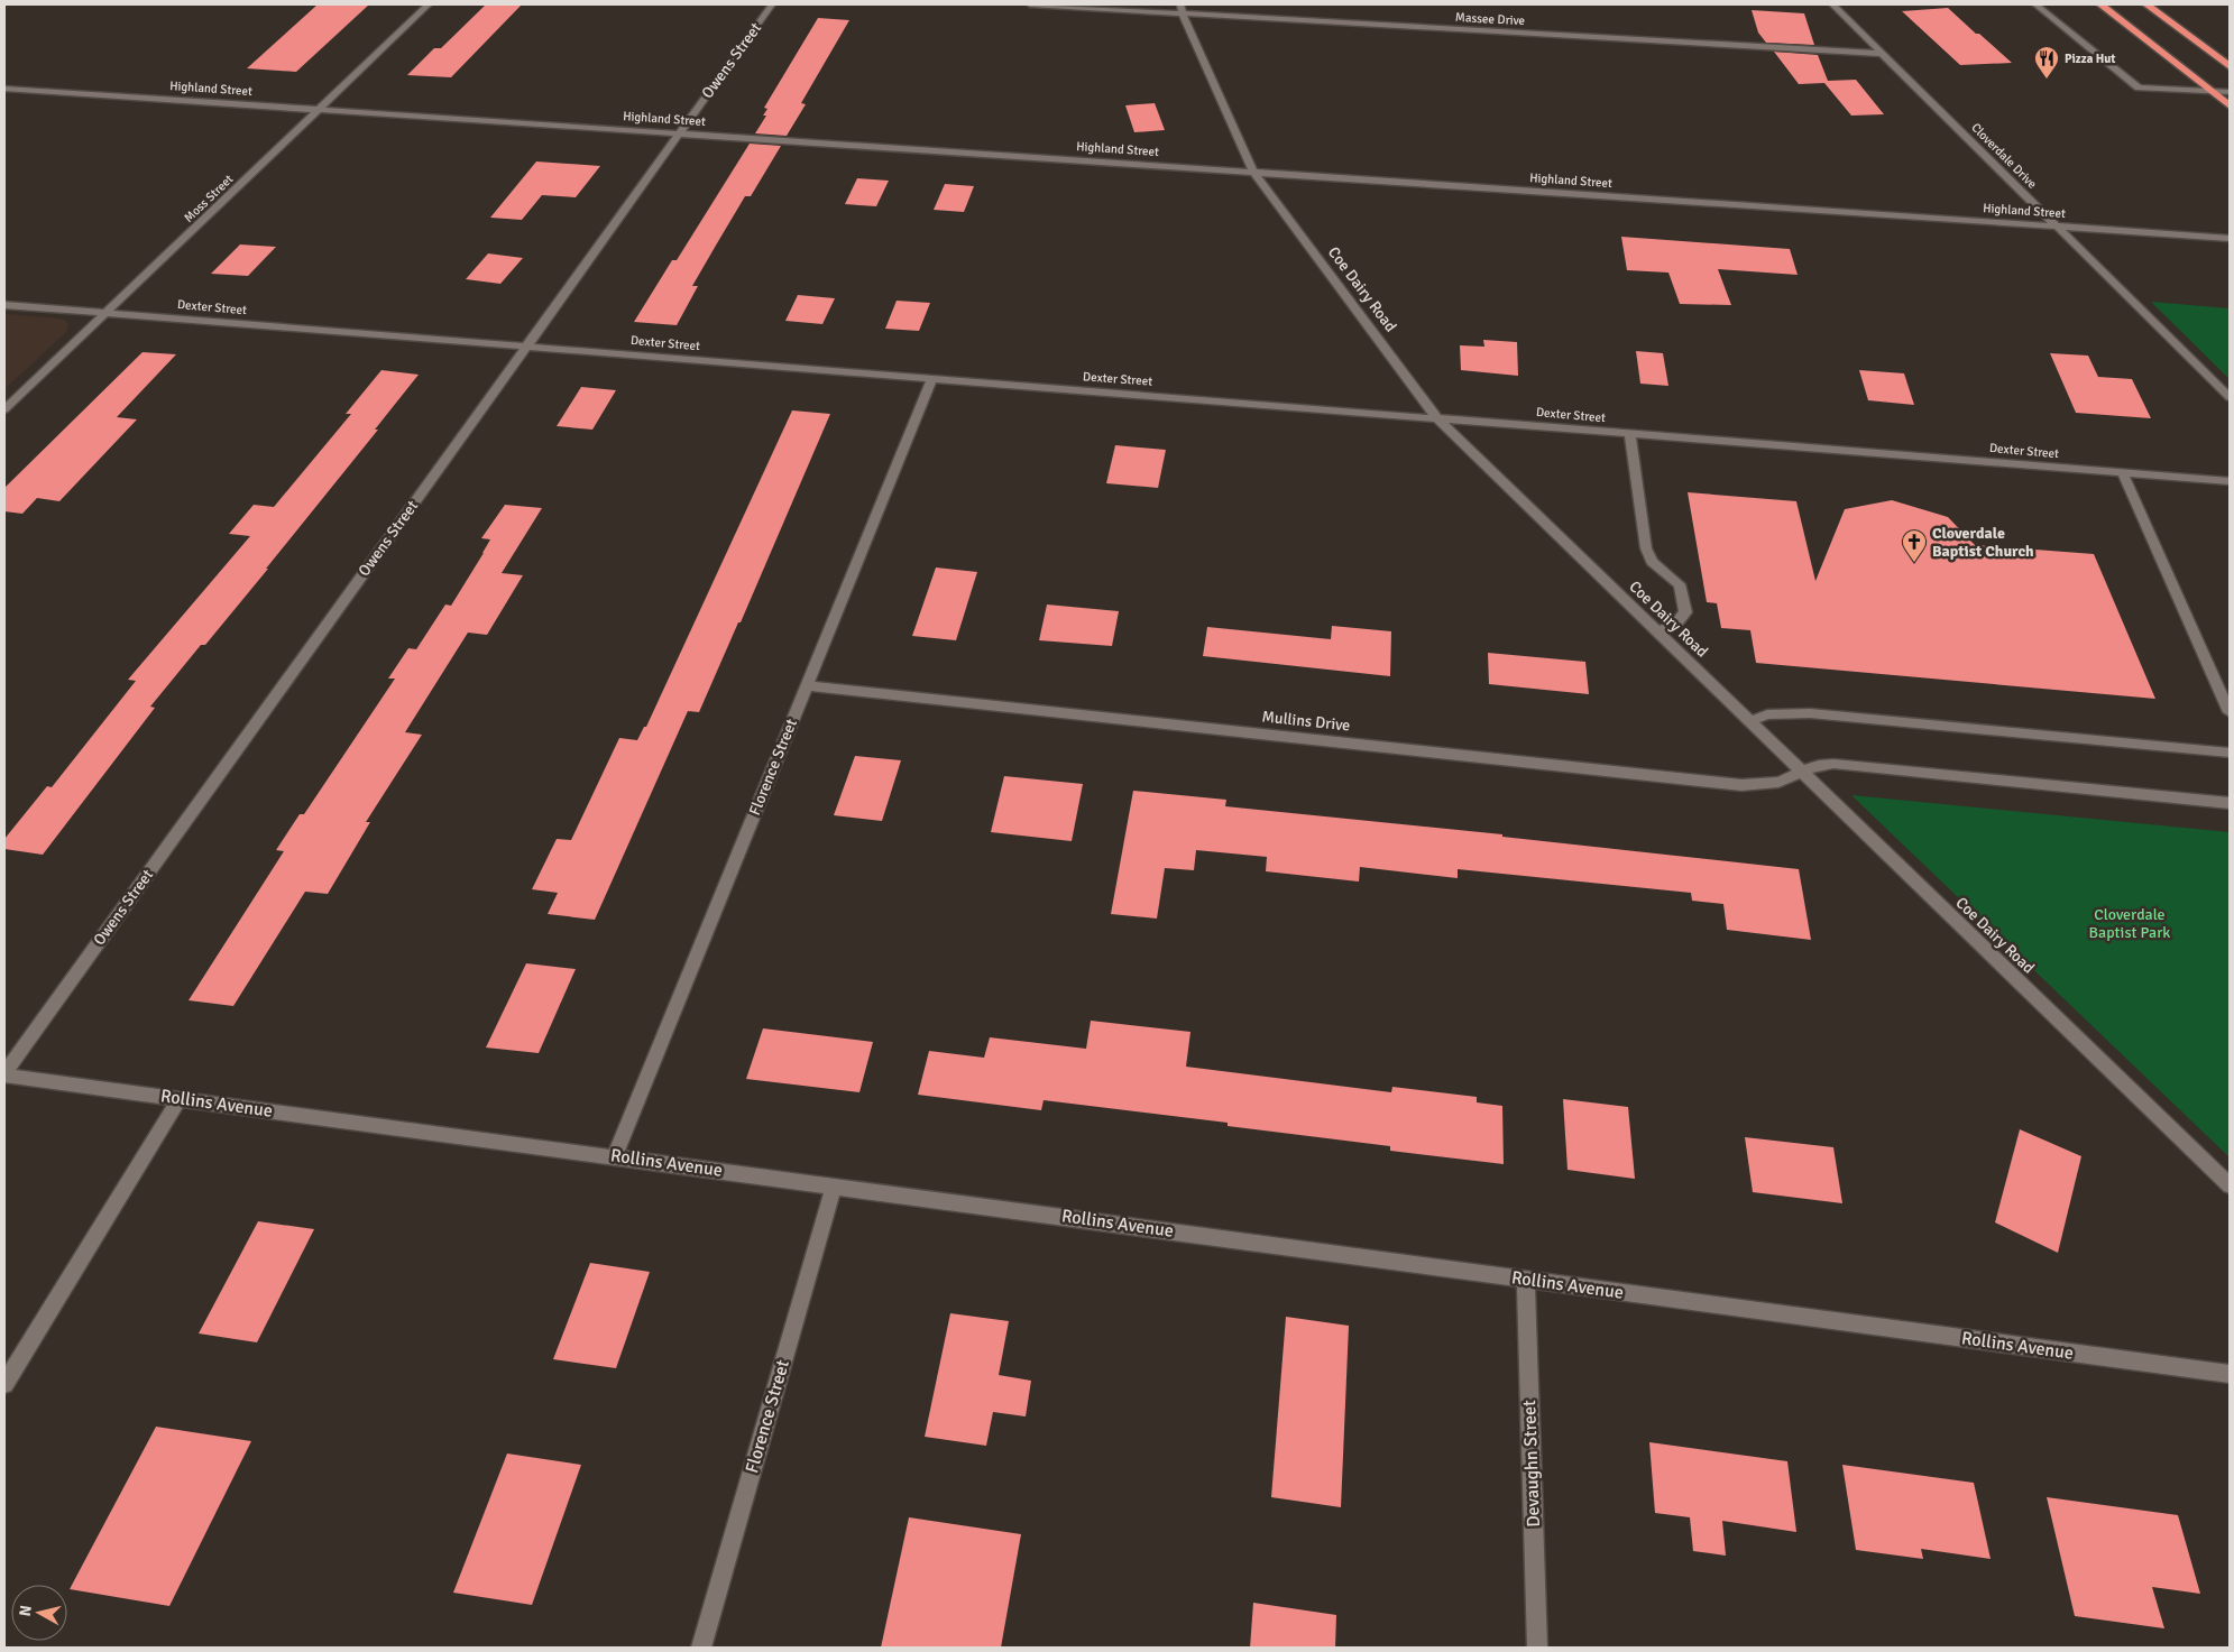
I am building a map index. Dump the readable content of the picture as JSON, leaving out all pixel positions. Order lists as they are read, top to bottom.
{
  "streets": {
    "street": [
      "Massee Drive",
      "Owens Street",
      "Highland Street",
      "Cloverdale Drive",
      "Moss Street",
      "Coe Dairy Road",
      "Dexter Street",
      "Mullins Drive",
      "Florence Street",
      "Rollins Avenue",
      "Devaughn Street"
    ]
  },
  "crossings": [
    ["Massee Drive", "Cloverdale Drive"],
    ["Massee Drive", "Coe Dairy Road"],
    ["Owens Street", "Highland Street"],
    ["Owens Street", "Dexter Street"],
    ["Owens Street", "Rollins Avenue"],
    ["Highland Street", "Cloverdale Drive"],
    ["Highland Street", "Moss Street"],
    ["Highland Street", "Coe Dairy Road"],
    ["Moss Street", "Dexter Street"],
    ["Coe Dairy Road", "Dexter Street"],
    ["Coe Dairy Road", "Mullins Drive"],
    ["Dexter Street", "Florence Street"],
    ["Mullins Drive", "Florence Street"],
    ["Florence Street", "Rollins Avenue"],
    ["Rollins Avenue", "Devaughn Street"]
  ],
  "parks": ["Cloverdale Baptist Park"],
  "places": {
    "restaurant": ["Pizza Hut"],
    "church": ["Cloverdale Baptist Church"]
  },
  "north": "left"
}
